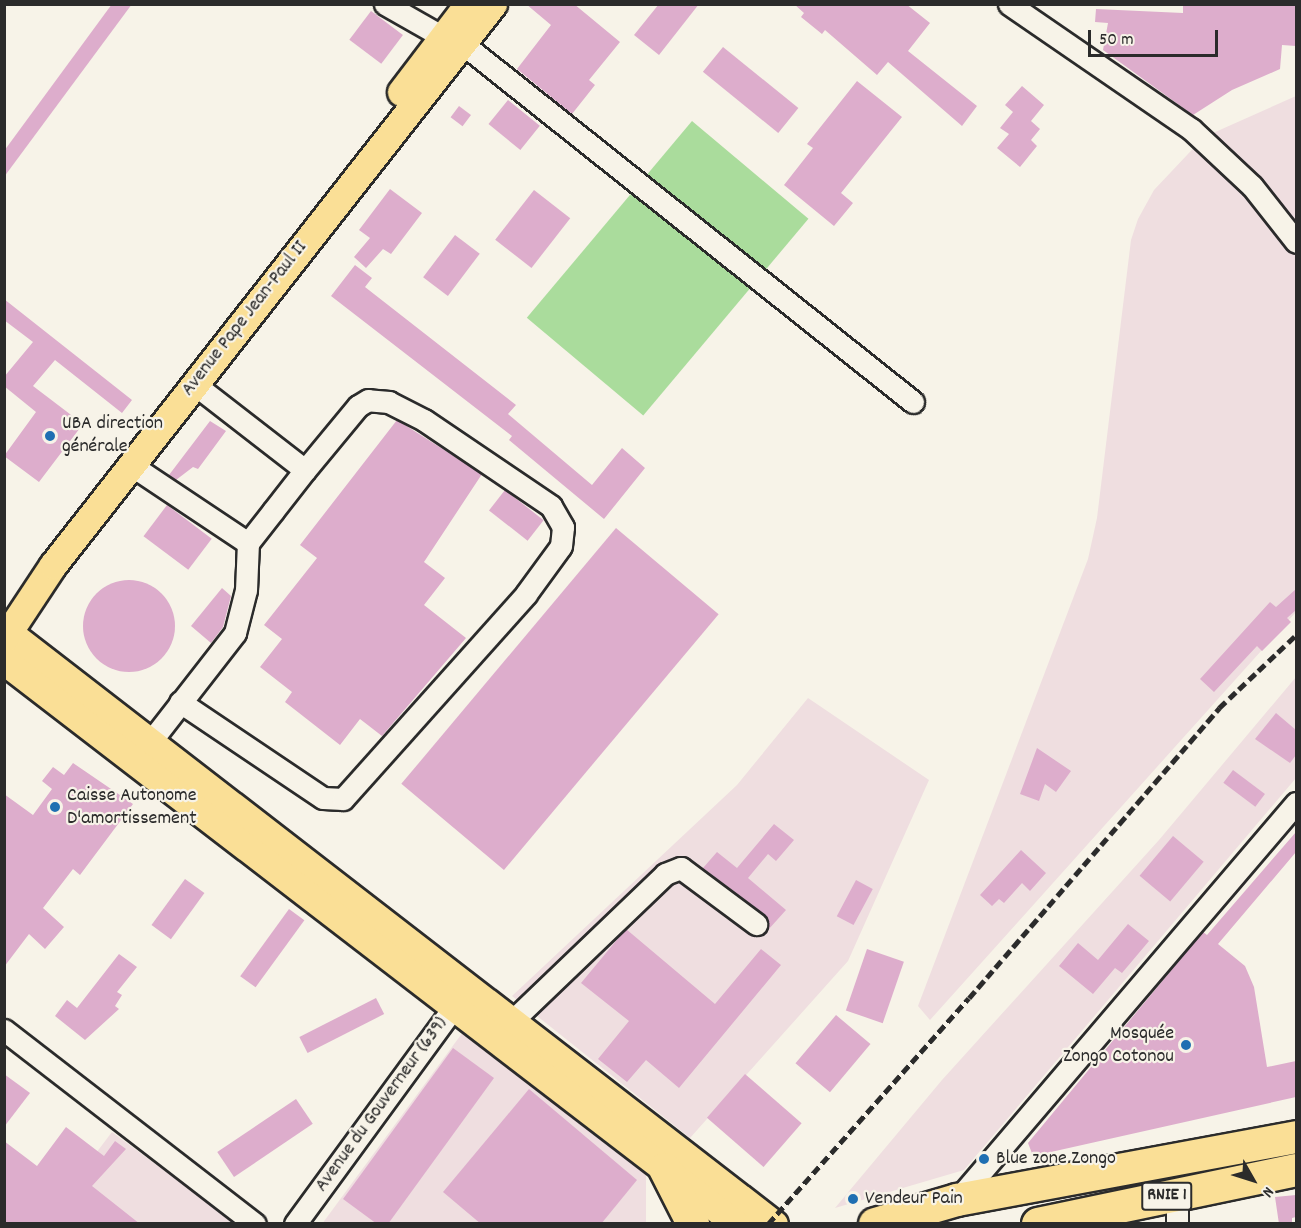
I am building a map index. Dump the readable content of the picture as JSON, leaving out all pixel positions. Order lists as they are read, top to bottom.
{
  "streets": {
    "highway": ["RNIE 1"],
    "main road": ["Avenue Pape Jean-Paul II"],
    "street": ["Avenue du Gouverneur (639)"]
  },
  "places": [
    "UBA direction générale",
    "Caisse Autonome D'amortissement",
    "Mosquée Zongo Cotonou",
    "Blue zone Zongo",
    "Vendeur Pain"
  ],
  "scale_bar": "50 m",
  "north": "bottom right"
}
